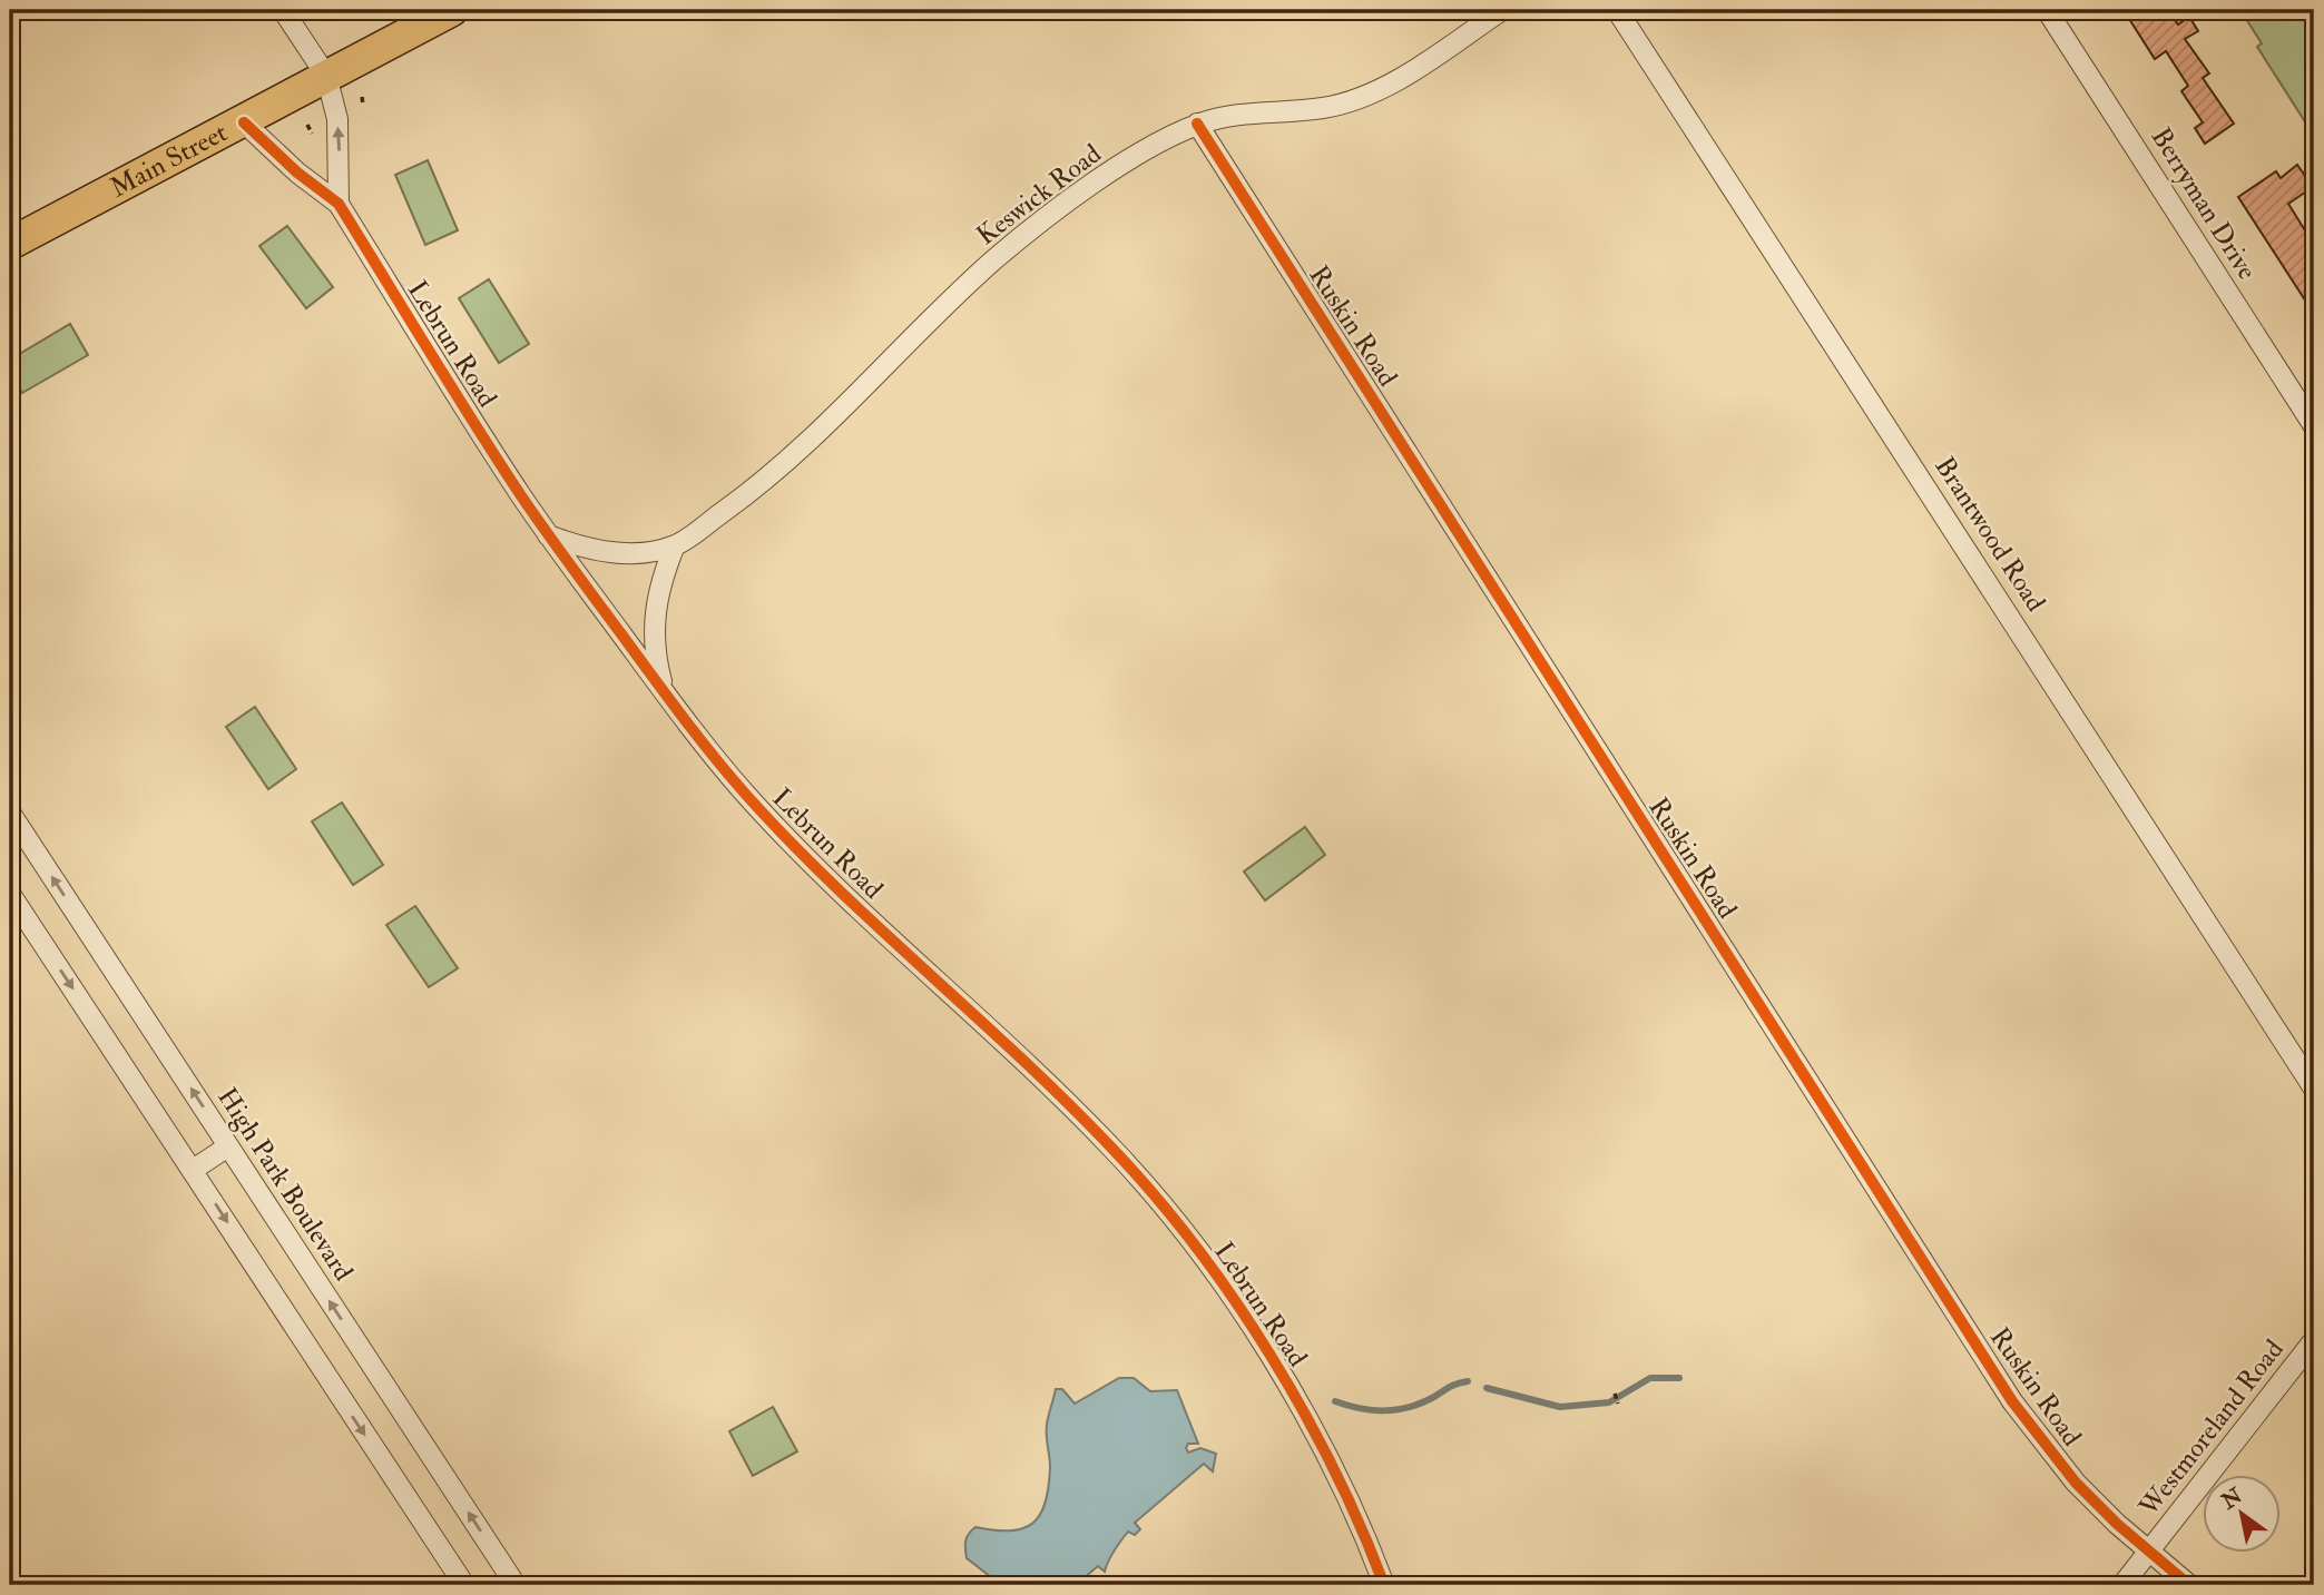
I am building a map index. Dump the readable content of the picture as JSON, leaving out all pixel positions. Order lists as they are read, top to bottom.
{
  "streets": {
    "main road": ["Main Street"],
    "street": [
      "Keswick Road",
      "Berryman Drive",
      "Ruskin Road",
      "Lebrun Road",
      "Brantwood Road",
      "High Park Boulevard",
      "Westmoreland Road"
    ]
  },
  "crossings": [
    ["Main Street", "Lebrun Road"],
    ["Keswick Road", "Ruskin Road"],
    ["Keswick Road", "Lebrun Road"],
    ["Ruskin Road", "Westmoreland Road"]
  ],
  "north": "top left"
}
